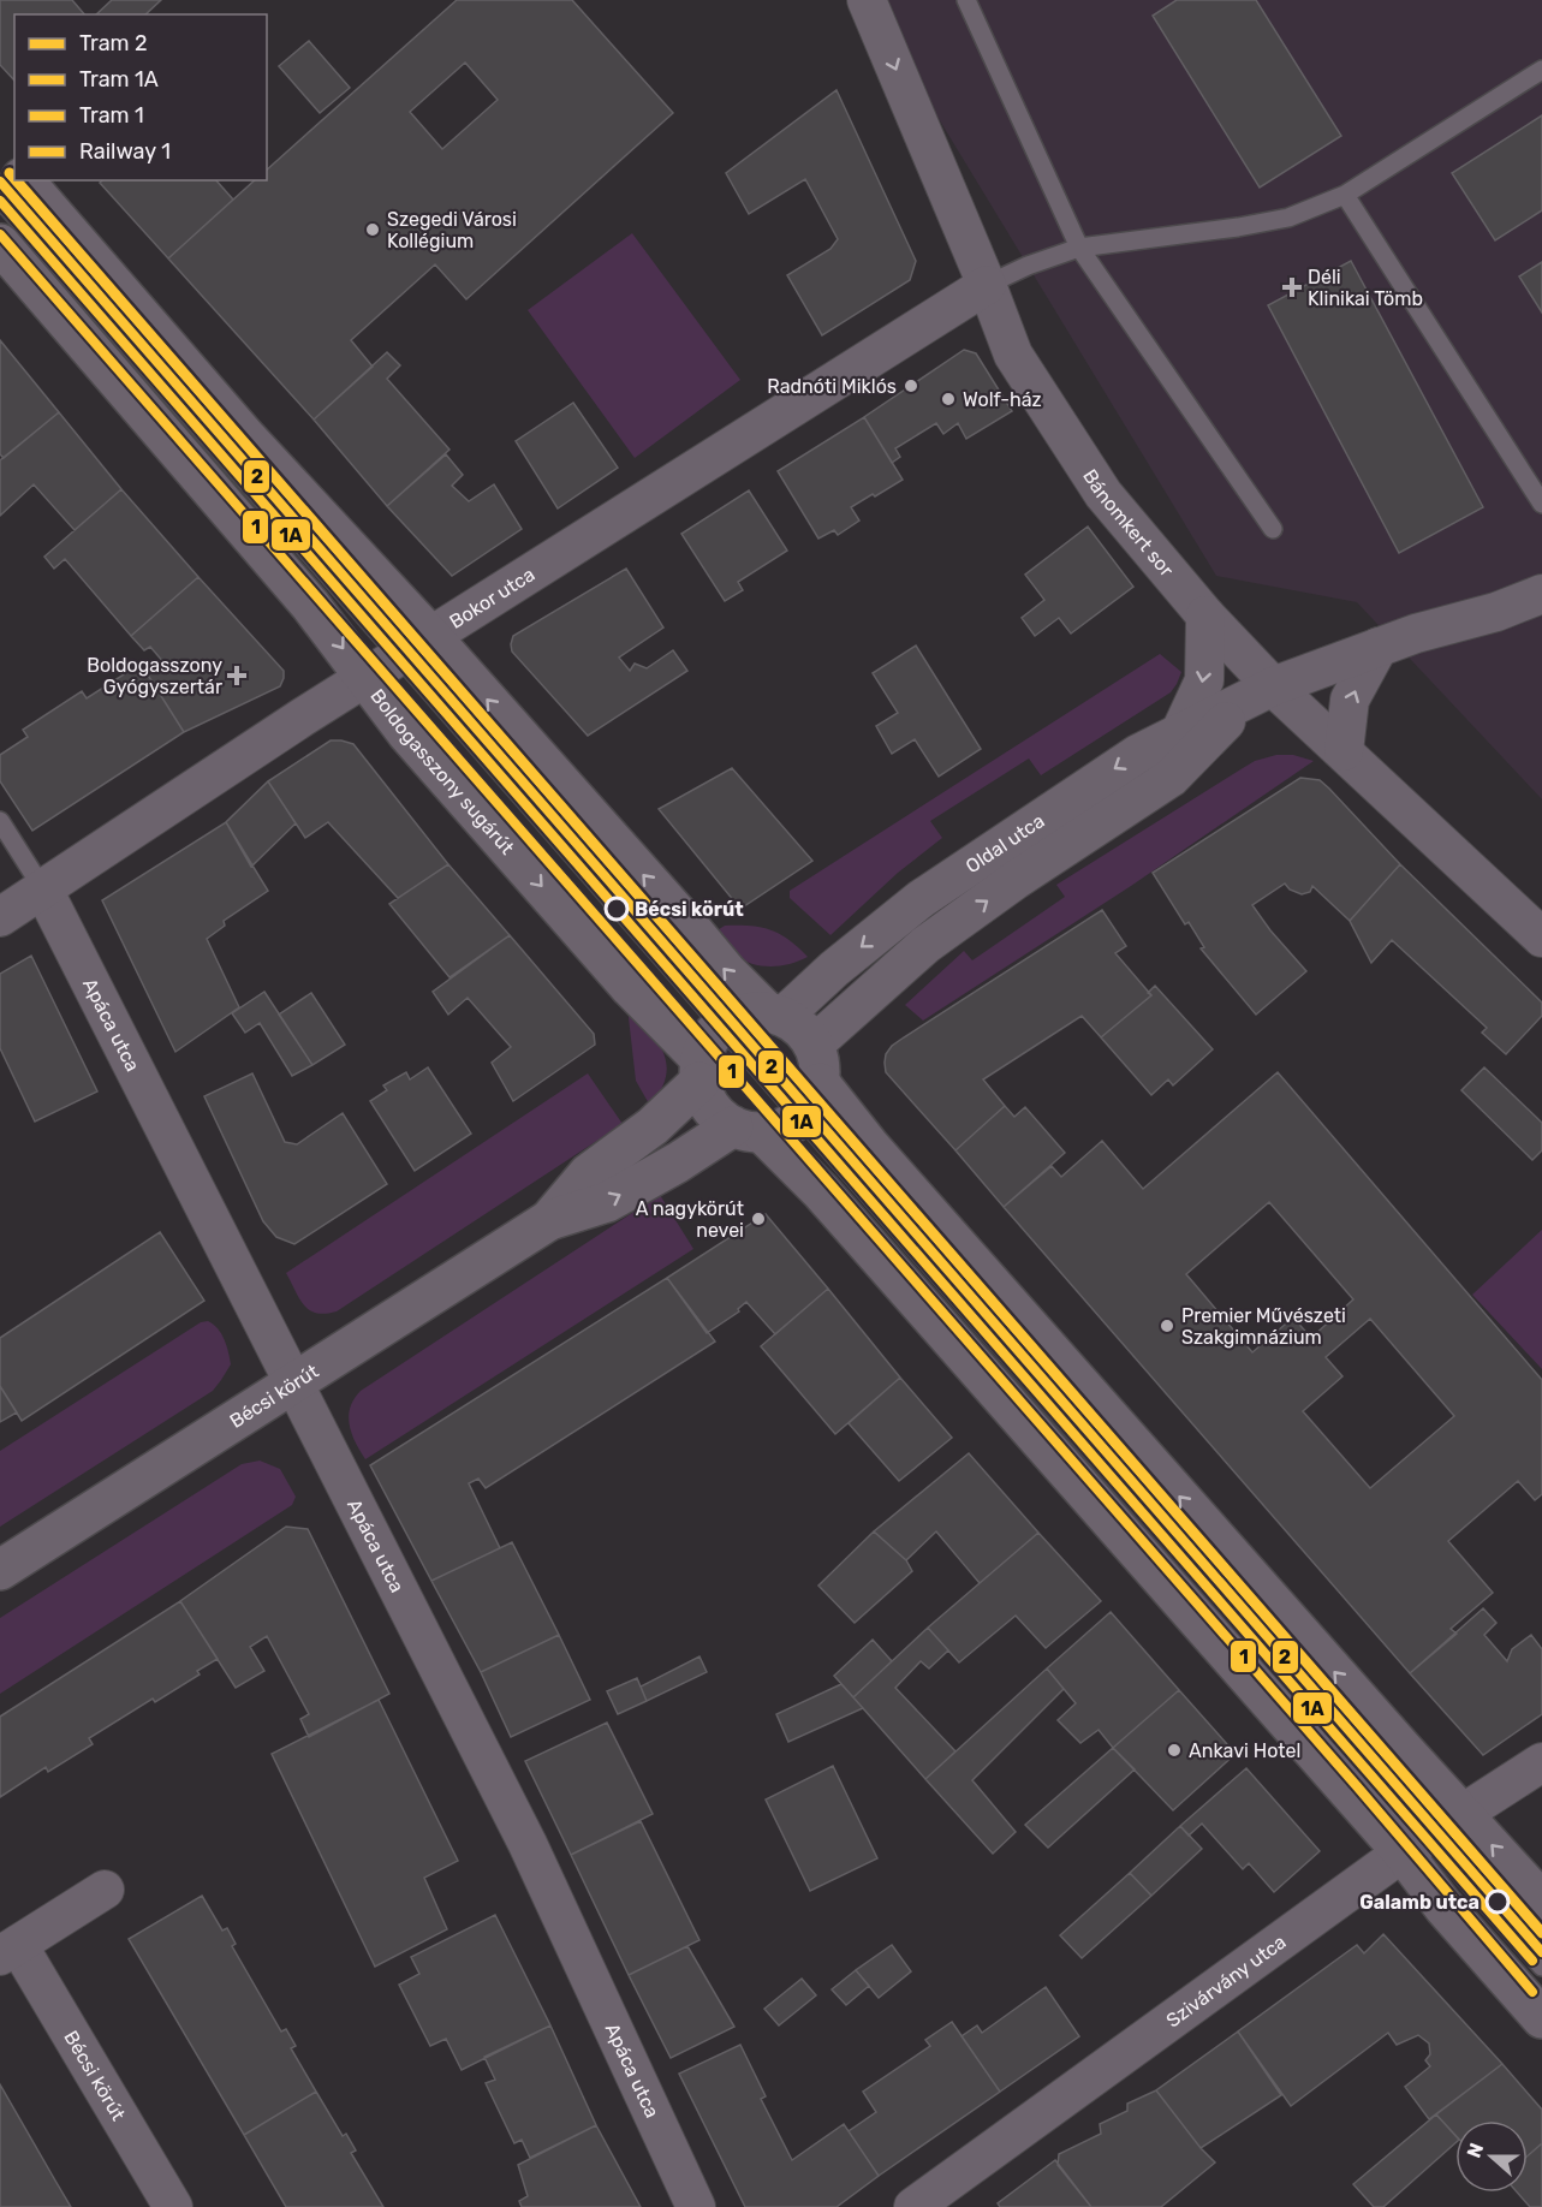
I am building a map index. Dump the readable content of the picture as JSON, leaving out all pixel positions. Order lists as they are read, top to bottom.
{
  "streets": {
    "street": [
      "Bánomkert sor",
      "Bokor utca",
      "Boldogasszony sugárút",
      "Oldal utca",
      "Apáca utca",
      "Bécsi körút",
      "Szivárvány utca"
    ]
  },
  "crossings": [
    ["Bánomkert sor", "Bokor utca"],
    ["Bánomkert sor", "Oldal utca"],
    ["Bokor utca", "Boldogasszony sugárút"],
    ["Bokor utca", "Apáca utca"],
    ["Boldogasszony sugárút", "Oldal utca"],
    ["Boldogasszony sugárút", "Bécsi körút"],
    ["Boldogasszony sugárút", "Szivárvány utca"],
    ["Apáca utca", "Bécsi körút"]
  ],
  "places": {
    "other": [
      "Szegedi Városi Kollégium",
      "Radnóti Miklós",
      "Wolf-ház",
      "Bécsi körút",
      "A nagykörút nevei",
      "Premier Művészeti Szakgimnázium",
      "Ankavi Hotel",
      "Galamb utca"
    ],
    "health": ["Déli Klinikai Tömb", "Boldogasszony Gyógyszertár"]
  },
  "lines": [
    "rail line 1",
    "tram line 2",
    "tram line 1A",
    "tram line 1"
  ],
  "legend": [
    "Tram 2",
    "Tram 1A",
    "Tram 1",
    "Railway 1"
  ],
  "north": "left"
}
